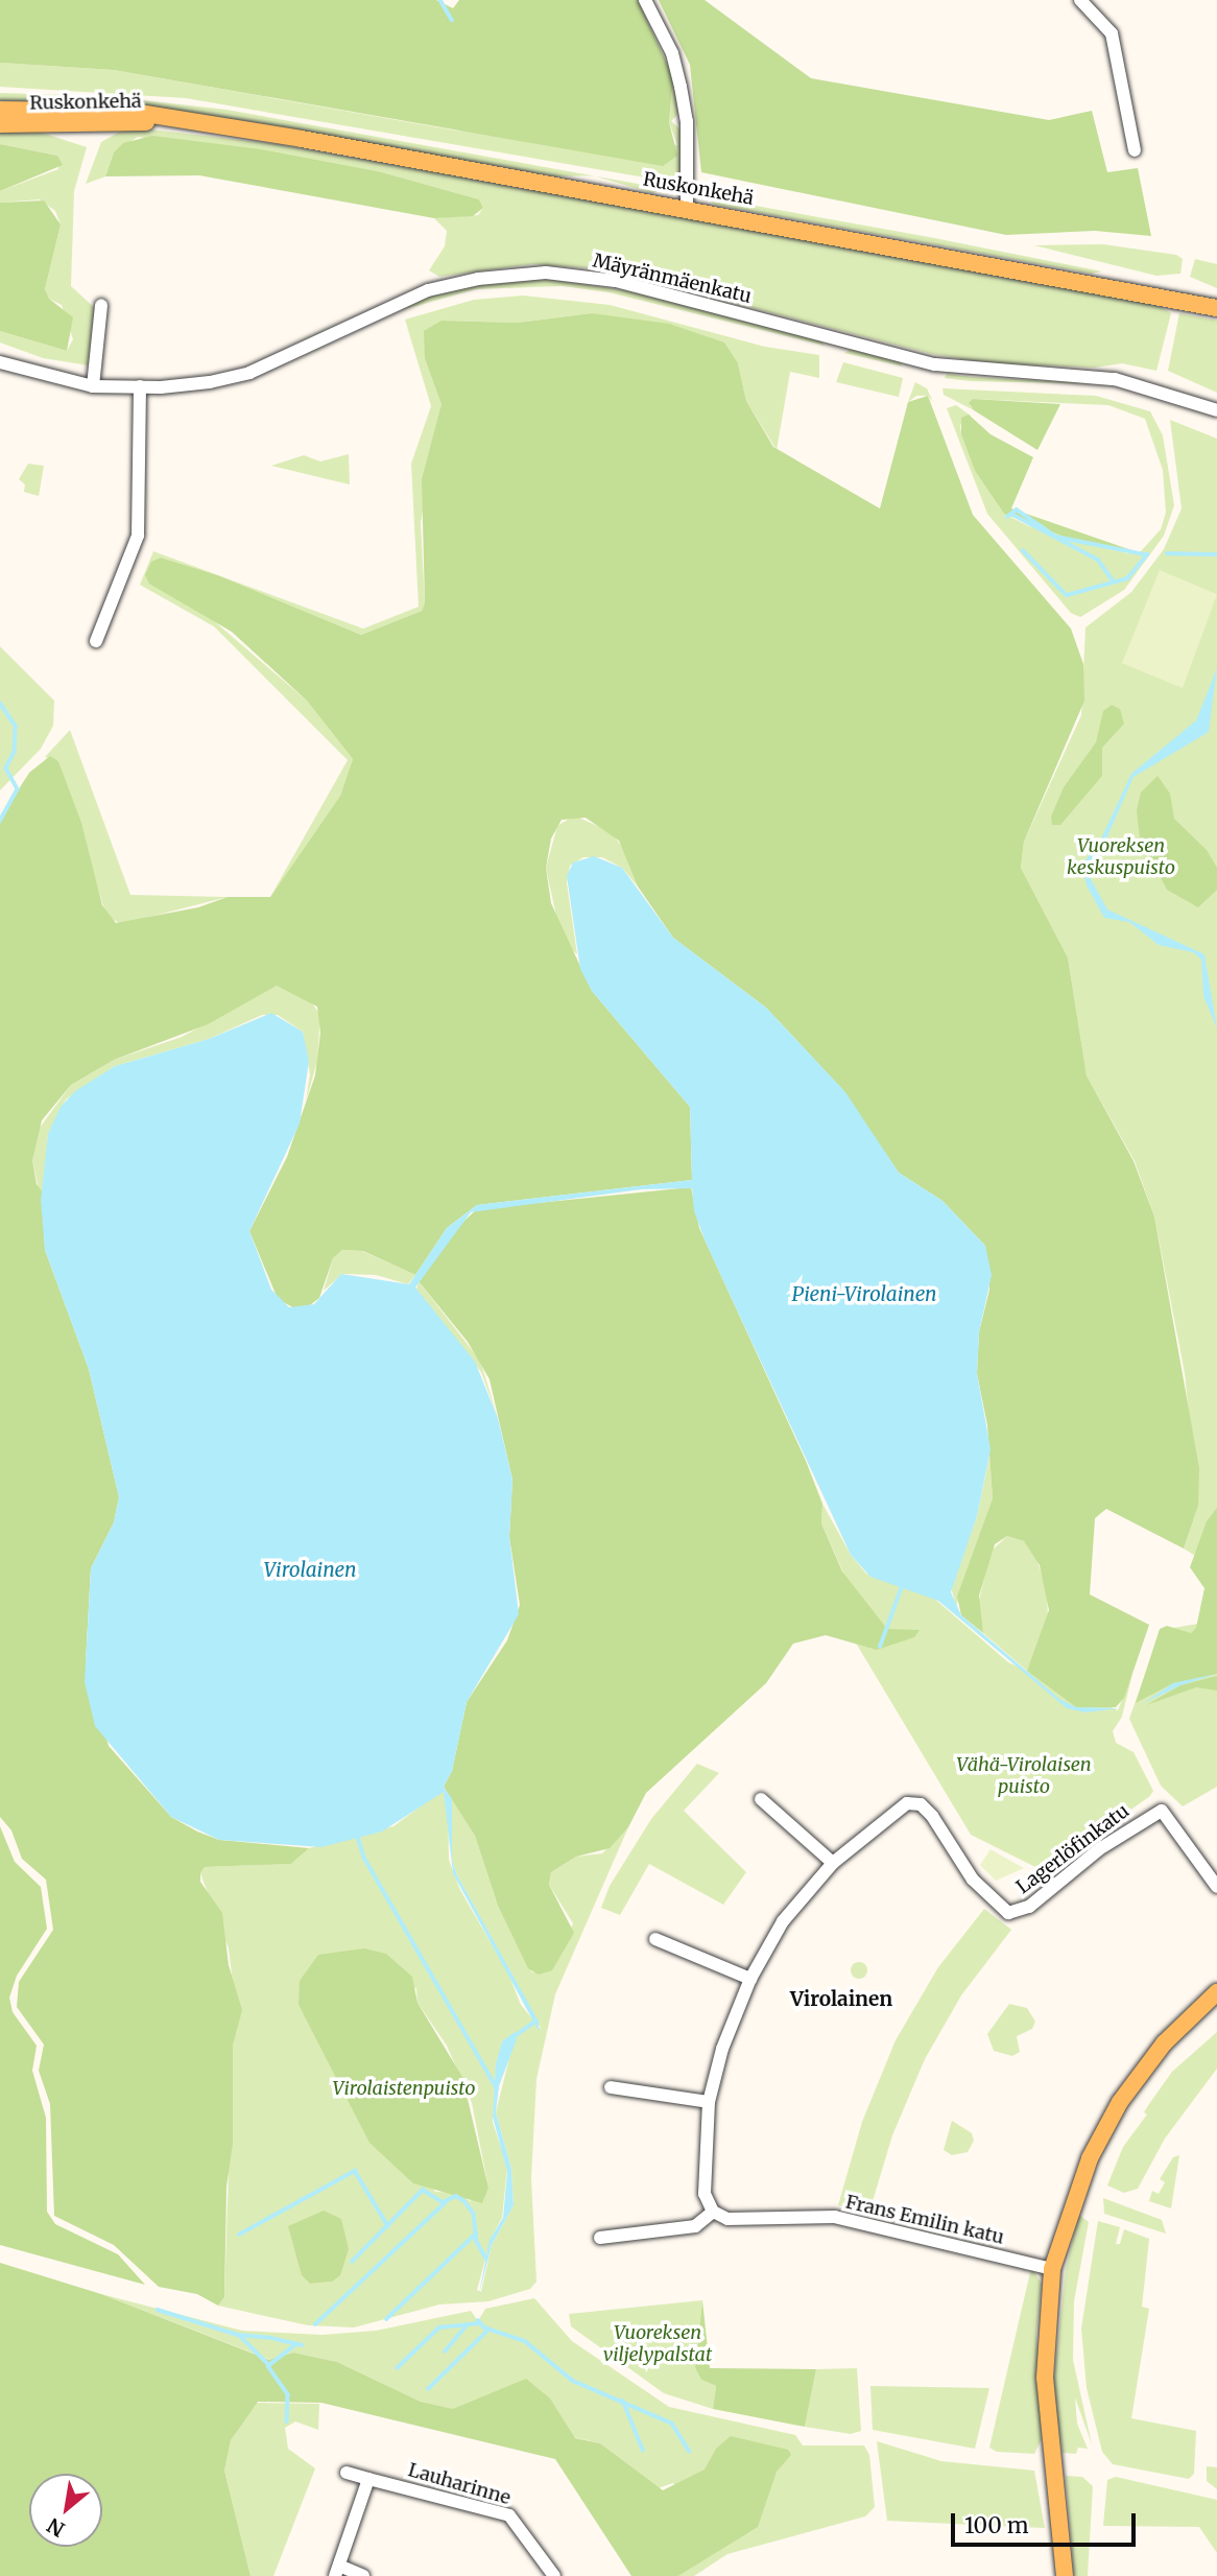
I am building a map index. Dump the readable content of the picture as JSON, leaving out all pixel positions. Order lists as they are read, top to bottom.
{
  "streets": {
    "main road": ["Ruskonkehä"],
    "street": [
      "Mäyränmäenkatu",
      "Lagerlöfinkatu",
      "Frans Emilin katu",
      "Lauharinne"
    ]
  },
  "districts": ["Virolainen"],
  "water": ["Pieni-Virolainen", "Virolainen"],
  "parks": [
    "Vuoreksen keskuspuisto",
    "Vähä-Virolaisen puisto",
    "Virolaistenpuisto",
    "Vuoreksen viljelypalstat"
  ],
  "scale_bar": "100 m",
  "north": "bottom left"
}
